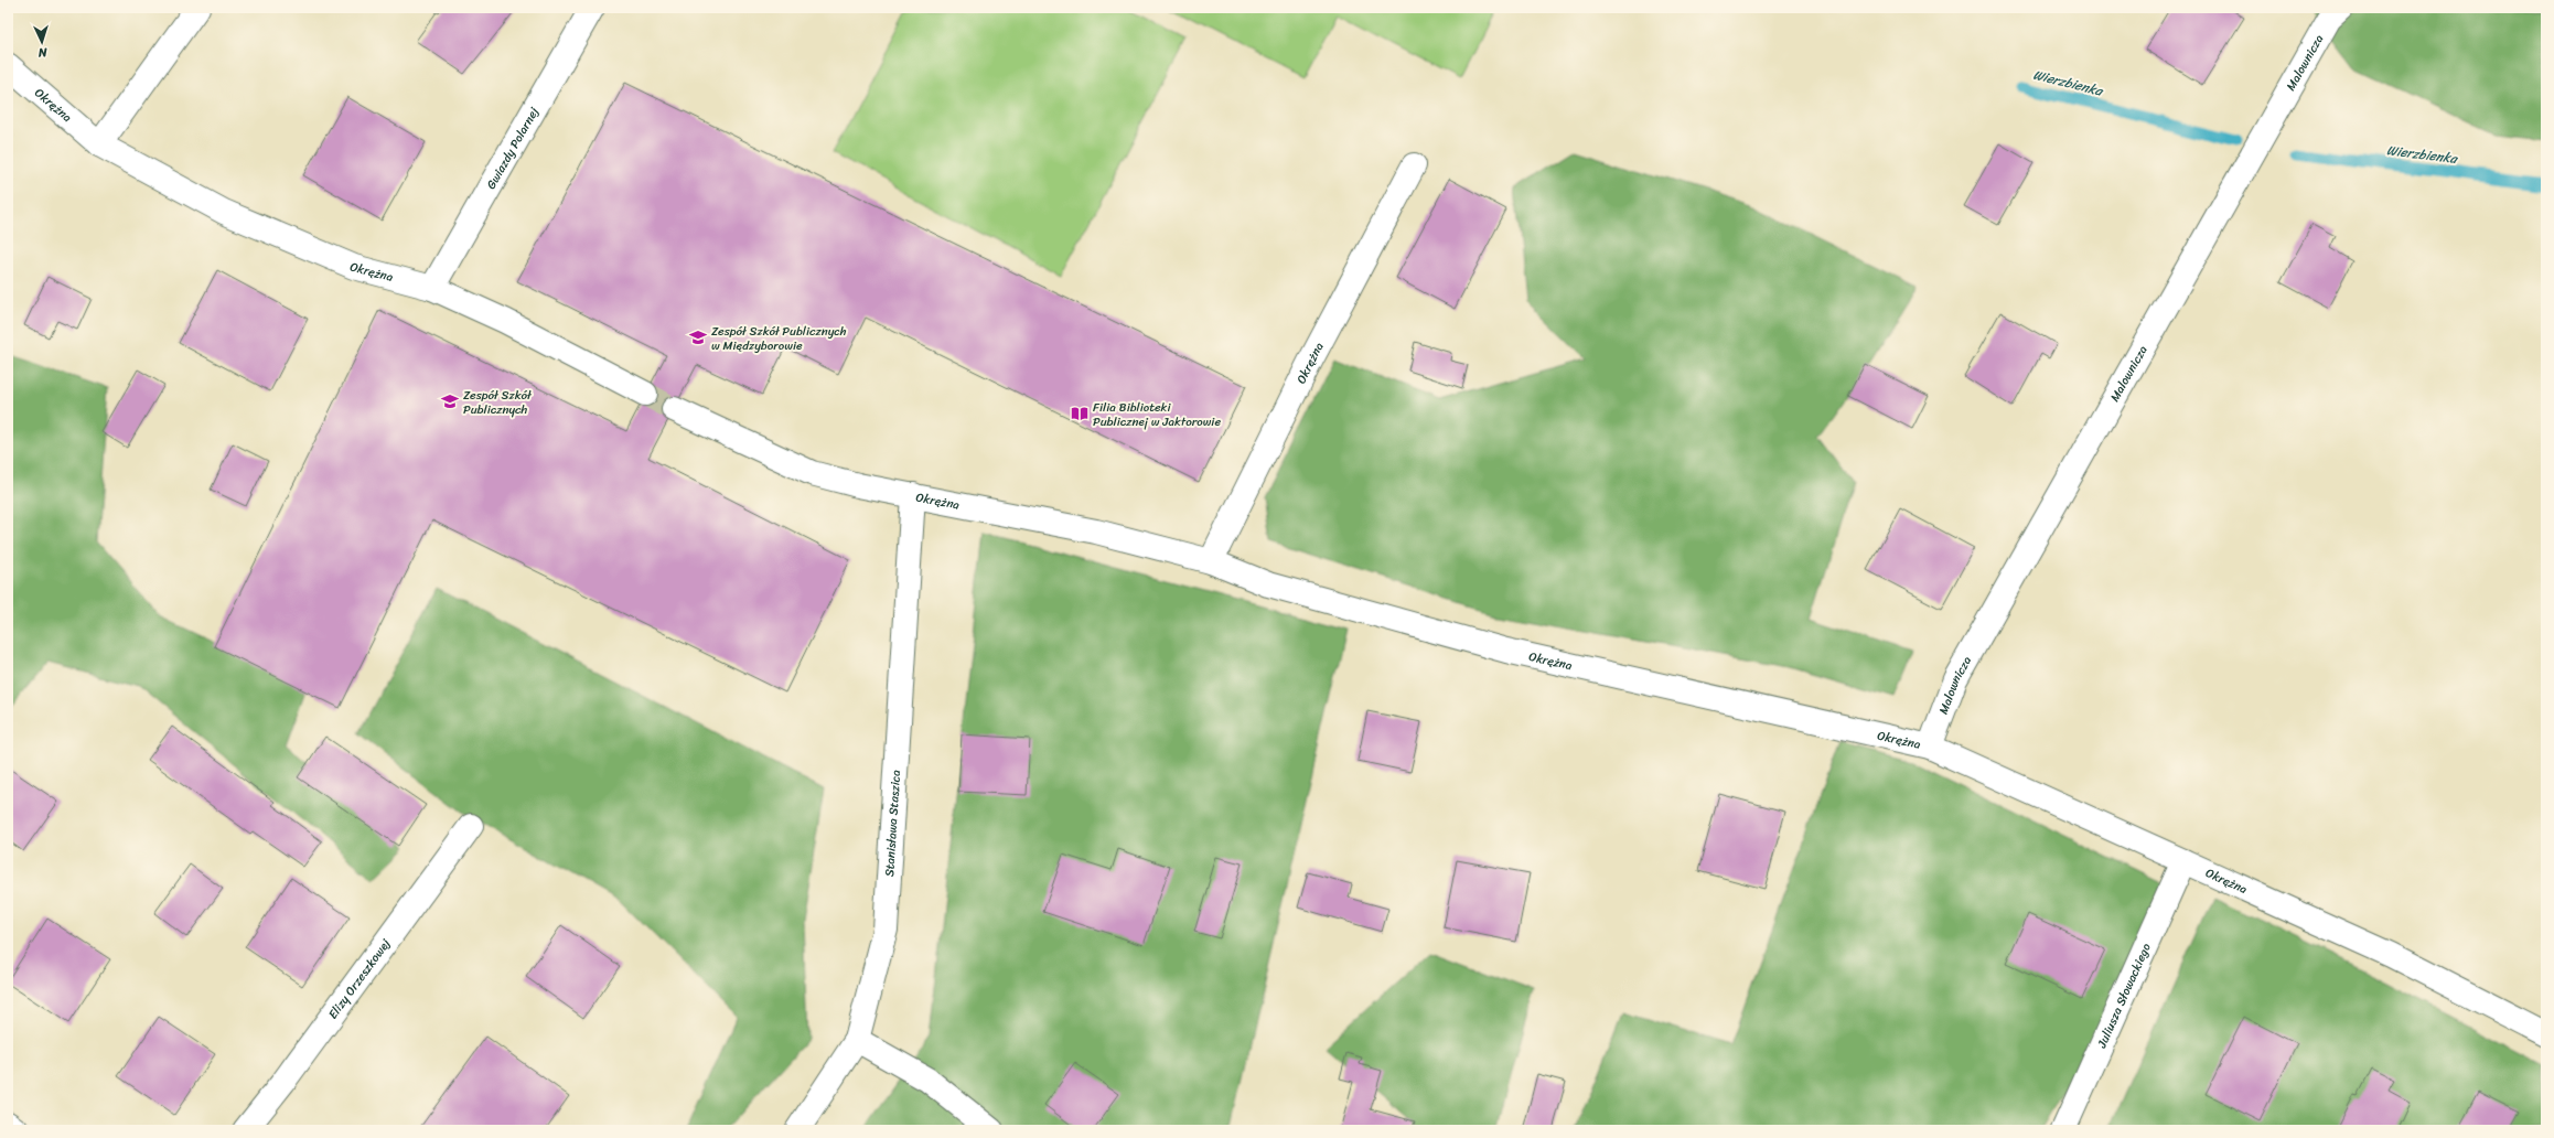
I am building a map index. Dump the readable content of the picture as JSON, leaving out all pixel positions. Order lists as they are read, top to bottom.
{
  "streets": {
    "street": [
      "Malownicza",
      "Okrężna",
      "Gwiazdy Polarnej",
      "Stanisława Staszica",
      "Elizy Orzeszkowej",
      "Juliusza Słowackiego"
    ]
  },
  "crossings": [
    ["Malownicza", "Okrężna"],
    ["Okrężna", "Gwiazdy Polarnej"],
    ["Okrężna", "Stanisława Staszica"],
    ["Okrężna", "Juliusza Słowackiego"]
  ],
  "water": ["Wierzbienka"],
  "places": {
    "school or university": ["Zespół Szkół Publicznych w Międzyborowie", "Zespół Szkół Publicznych"],
    "library": ["Filia Biblioteki Publicznej w Jaktorowie"]
  },
  "north": "bottom"
}
